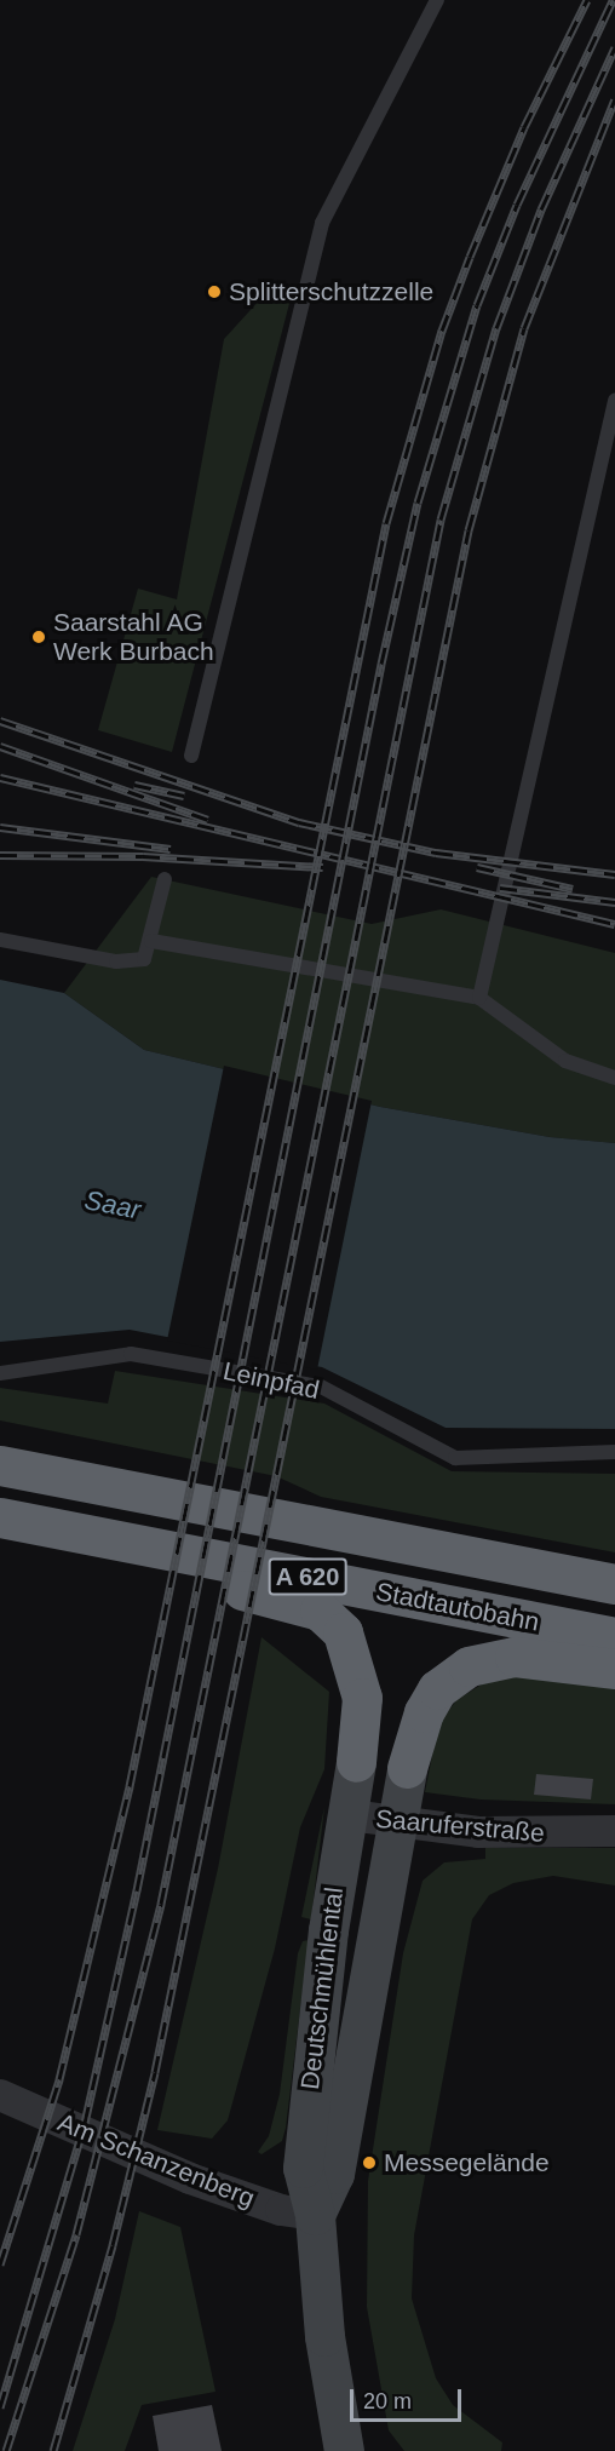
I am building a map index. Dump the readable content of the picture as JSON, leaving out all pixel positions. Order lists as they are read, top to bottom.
{
  "streets": {
    "highway": ["A 620", "Stadtautobahn"],
    "main road": ["Deutschmühlental"],
    "street": ["Saaruferstraße", "Am Schanzenberg"],
    "lane": ["Leinpfad"]
  },
  "crossings": [
    ["Saaruferstraße", "Deutschmühlental"],
    ["Deutschmühlental", "Am Schanzenberg"]
  ],
  "water": ["Saar"],
  "places": ["Splitterschutzzelle", "Saarstahl AG Werk Burbach", "Messegelände"],
  "scale_bar": "20 m"
}
